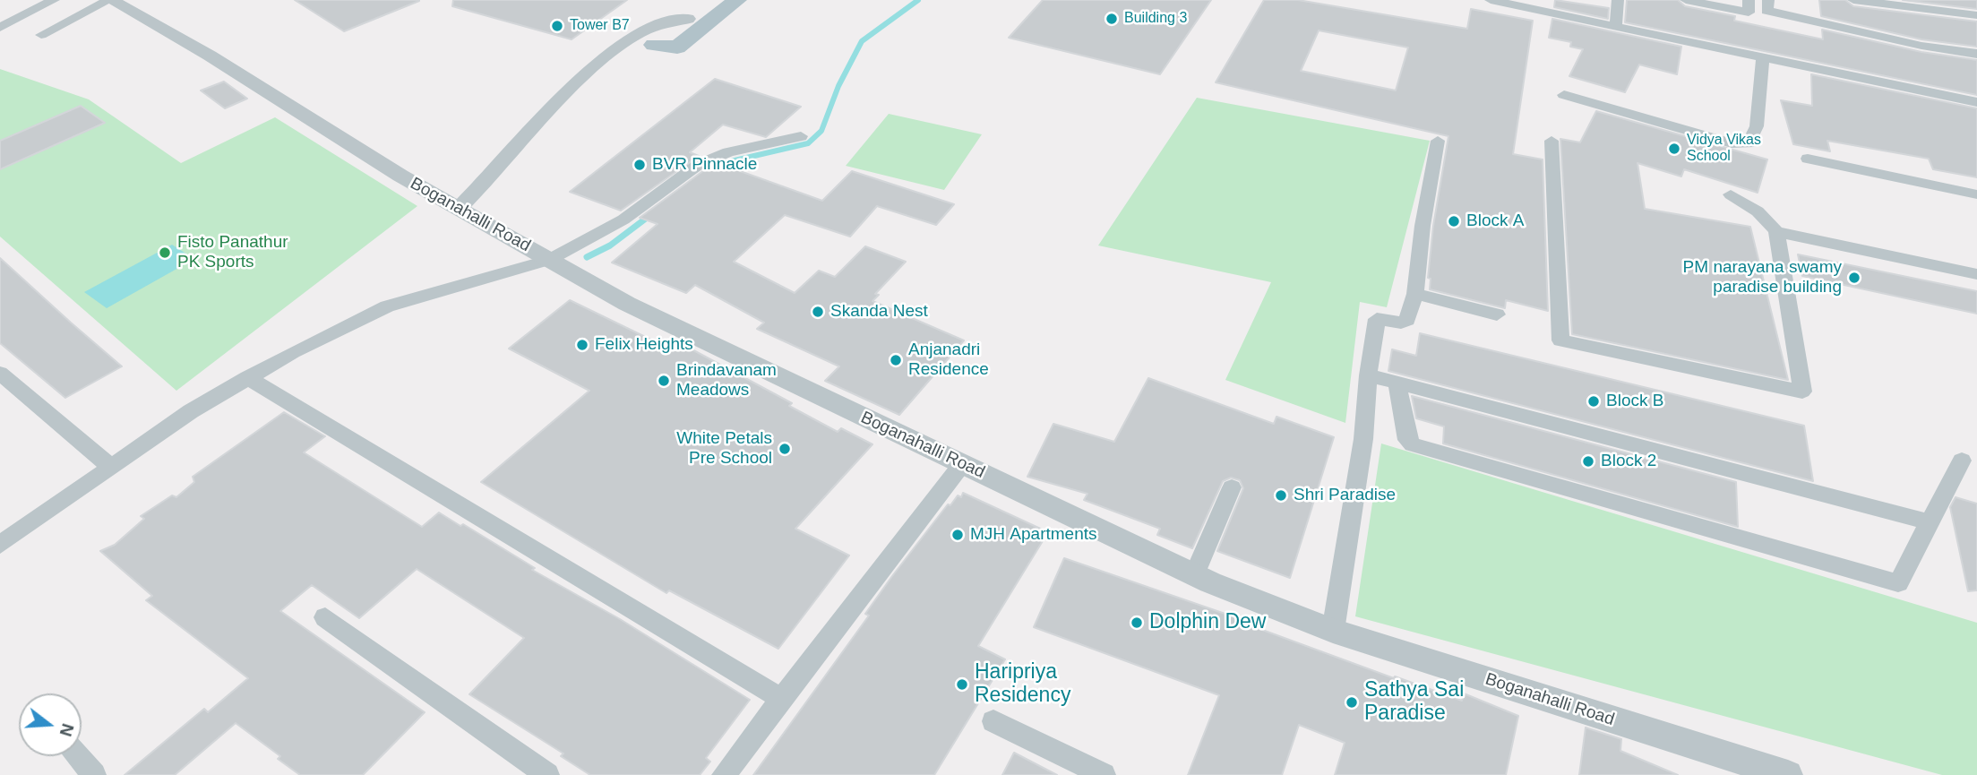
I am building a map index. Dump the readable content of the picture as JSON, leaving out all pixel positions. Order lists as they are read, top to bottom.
{
  "streets": {
    "street": ["Boganahalli Road"]
  },
  "places": [
    "Building 3",
    "Tower B7",
    "Vidya Vikas School",
    "BVR Pinnacle",
    "Block A",
    "Fisto Panathur PK Sports",
    "PM narayana swamy paradise building",
    "Skanda Nest",
    "Felix Heights",
    "Anjanadri Residence",
    "Brindavanam Meadows",
    "Block B",
    "White Petals Pre School",
    "Block 2",
    "Shri Paradise",
    "MJH Apartments",
    "Dolphin Dew",
    "Haripriya Residency",
    "Sathya Sai Paradise"
  ],
  "north": "right"
}
